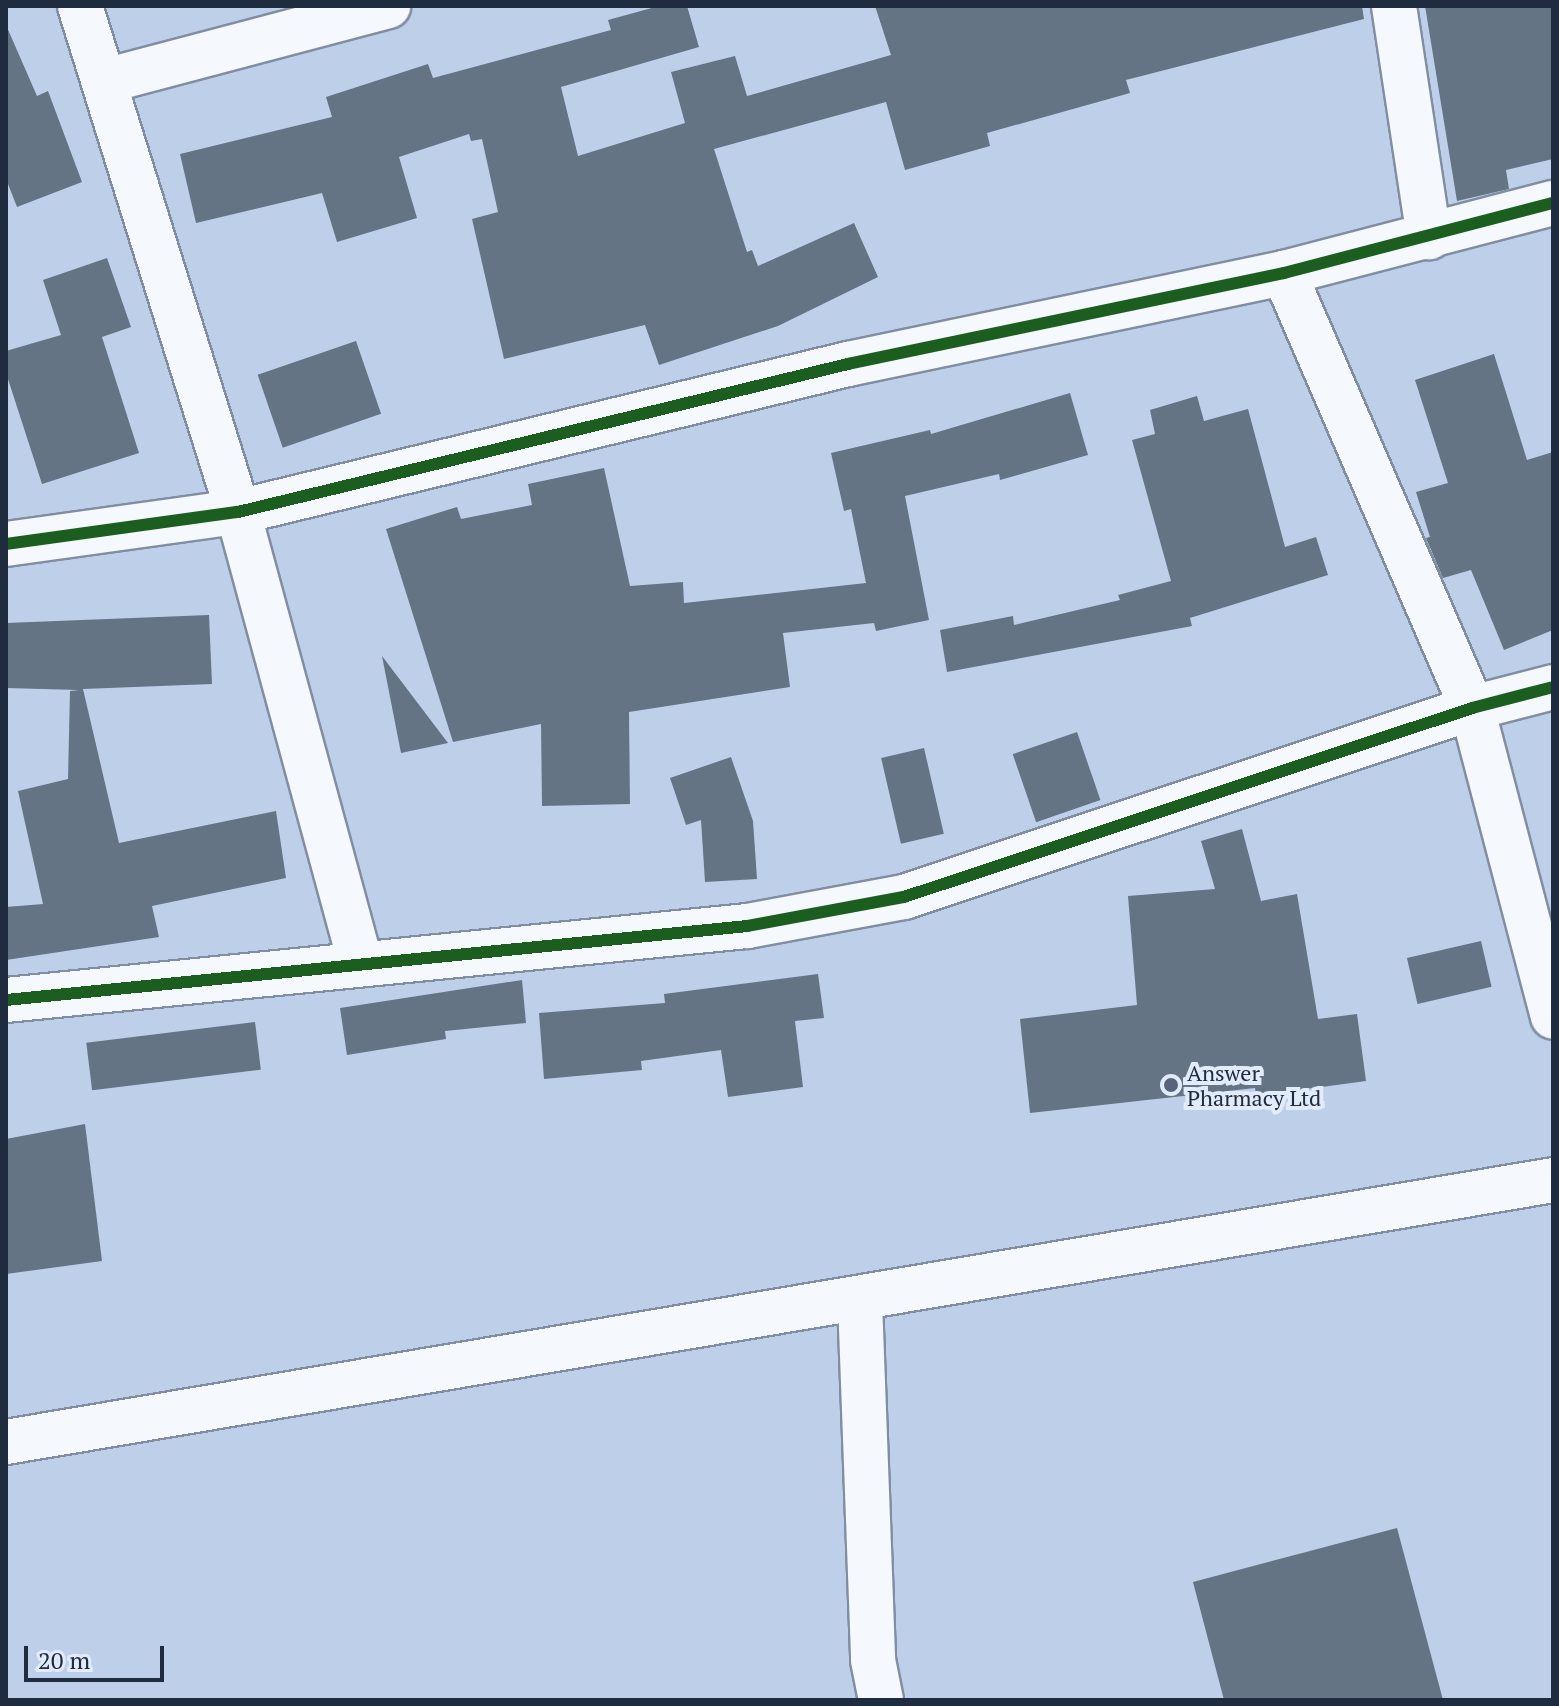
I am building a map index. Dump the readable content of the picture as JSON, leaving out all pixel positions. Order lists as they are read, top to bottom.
{
  "places": ["Answer Pharmacy Ltd"],
  "scale_bar": "20 m"
}
